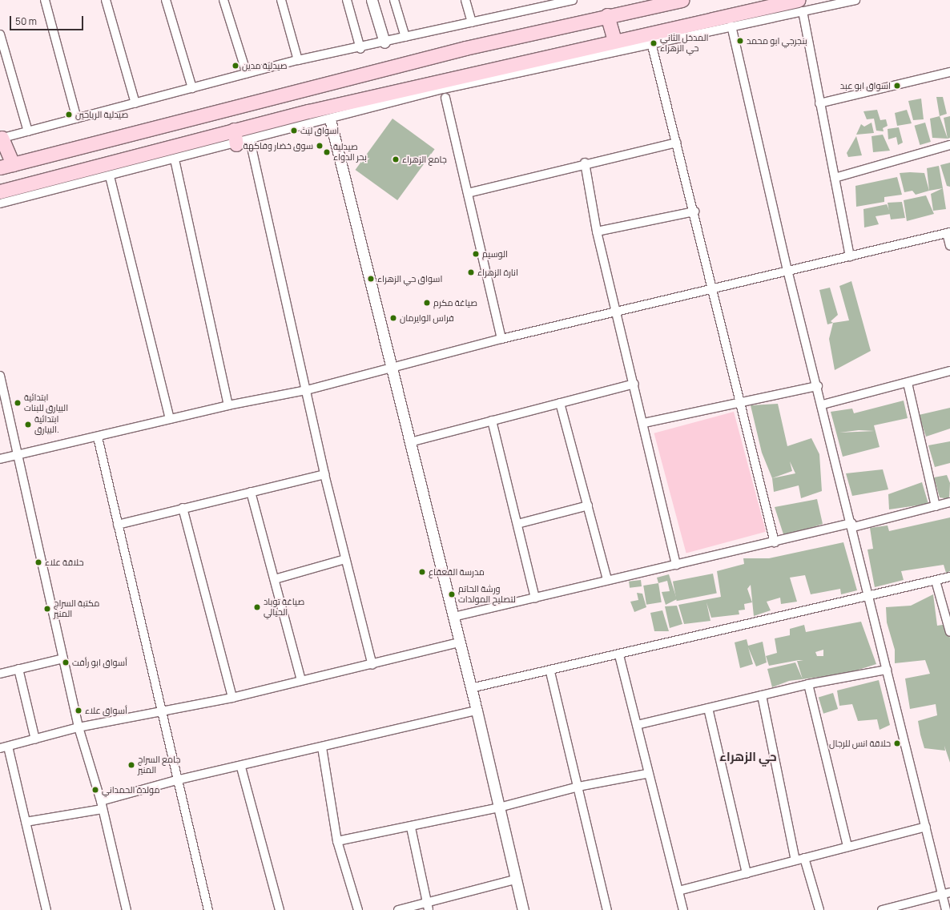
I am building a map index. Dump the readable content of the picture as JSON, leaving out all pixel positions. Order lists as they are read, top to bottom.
{
  "districts": ["حي الزهراء"],
  "places": [
    "بنجرجي ابو محمد",
    "المدخل الثاني حي الزهراء",
    "صيدلية مدين",
    "اسواق ابو عبد",
    "صيدلية الرياحين",
    "اسواق ليث",
    "سوق خضار وفاكهة",
    "صيدلية بحر الدواء",
    "جامع الزهراء",
    "الوسيم",
    "انارة الزهراء",
    "اسواق حي الزهراء",
    "صياغة مكرم",
    "فراس الوايرمان",
    "ابتدائية البيارق للبنات",
    "ابتدائية البيارق.",
    "حلاقة علاء",
    "مدرسة القعقاع",
    "ورشة الحاتم لتصليح المولدات",
    "صياغة توباد الحيالي",
    "مكتبة السراج المنير",
    "أسواق ابو رأفت",
    "أسواق علاء",
    "حلاقة انس للرجال",
    "جامع السراج المنير",
    "مولدة الحمداني"
  ],
  "scale_bar": "50 m"
}
